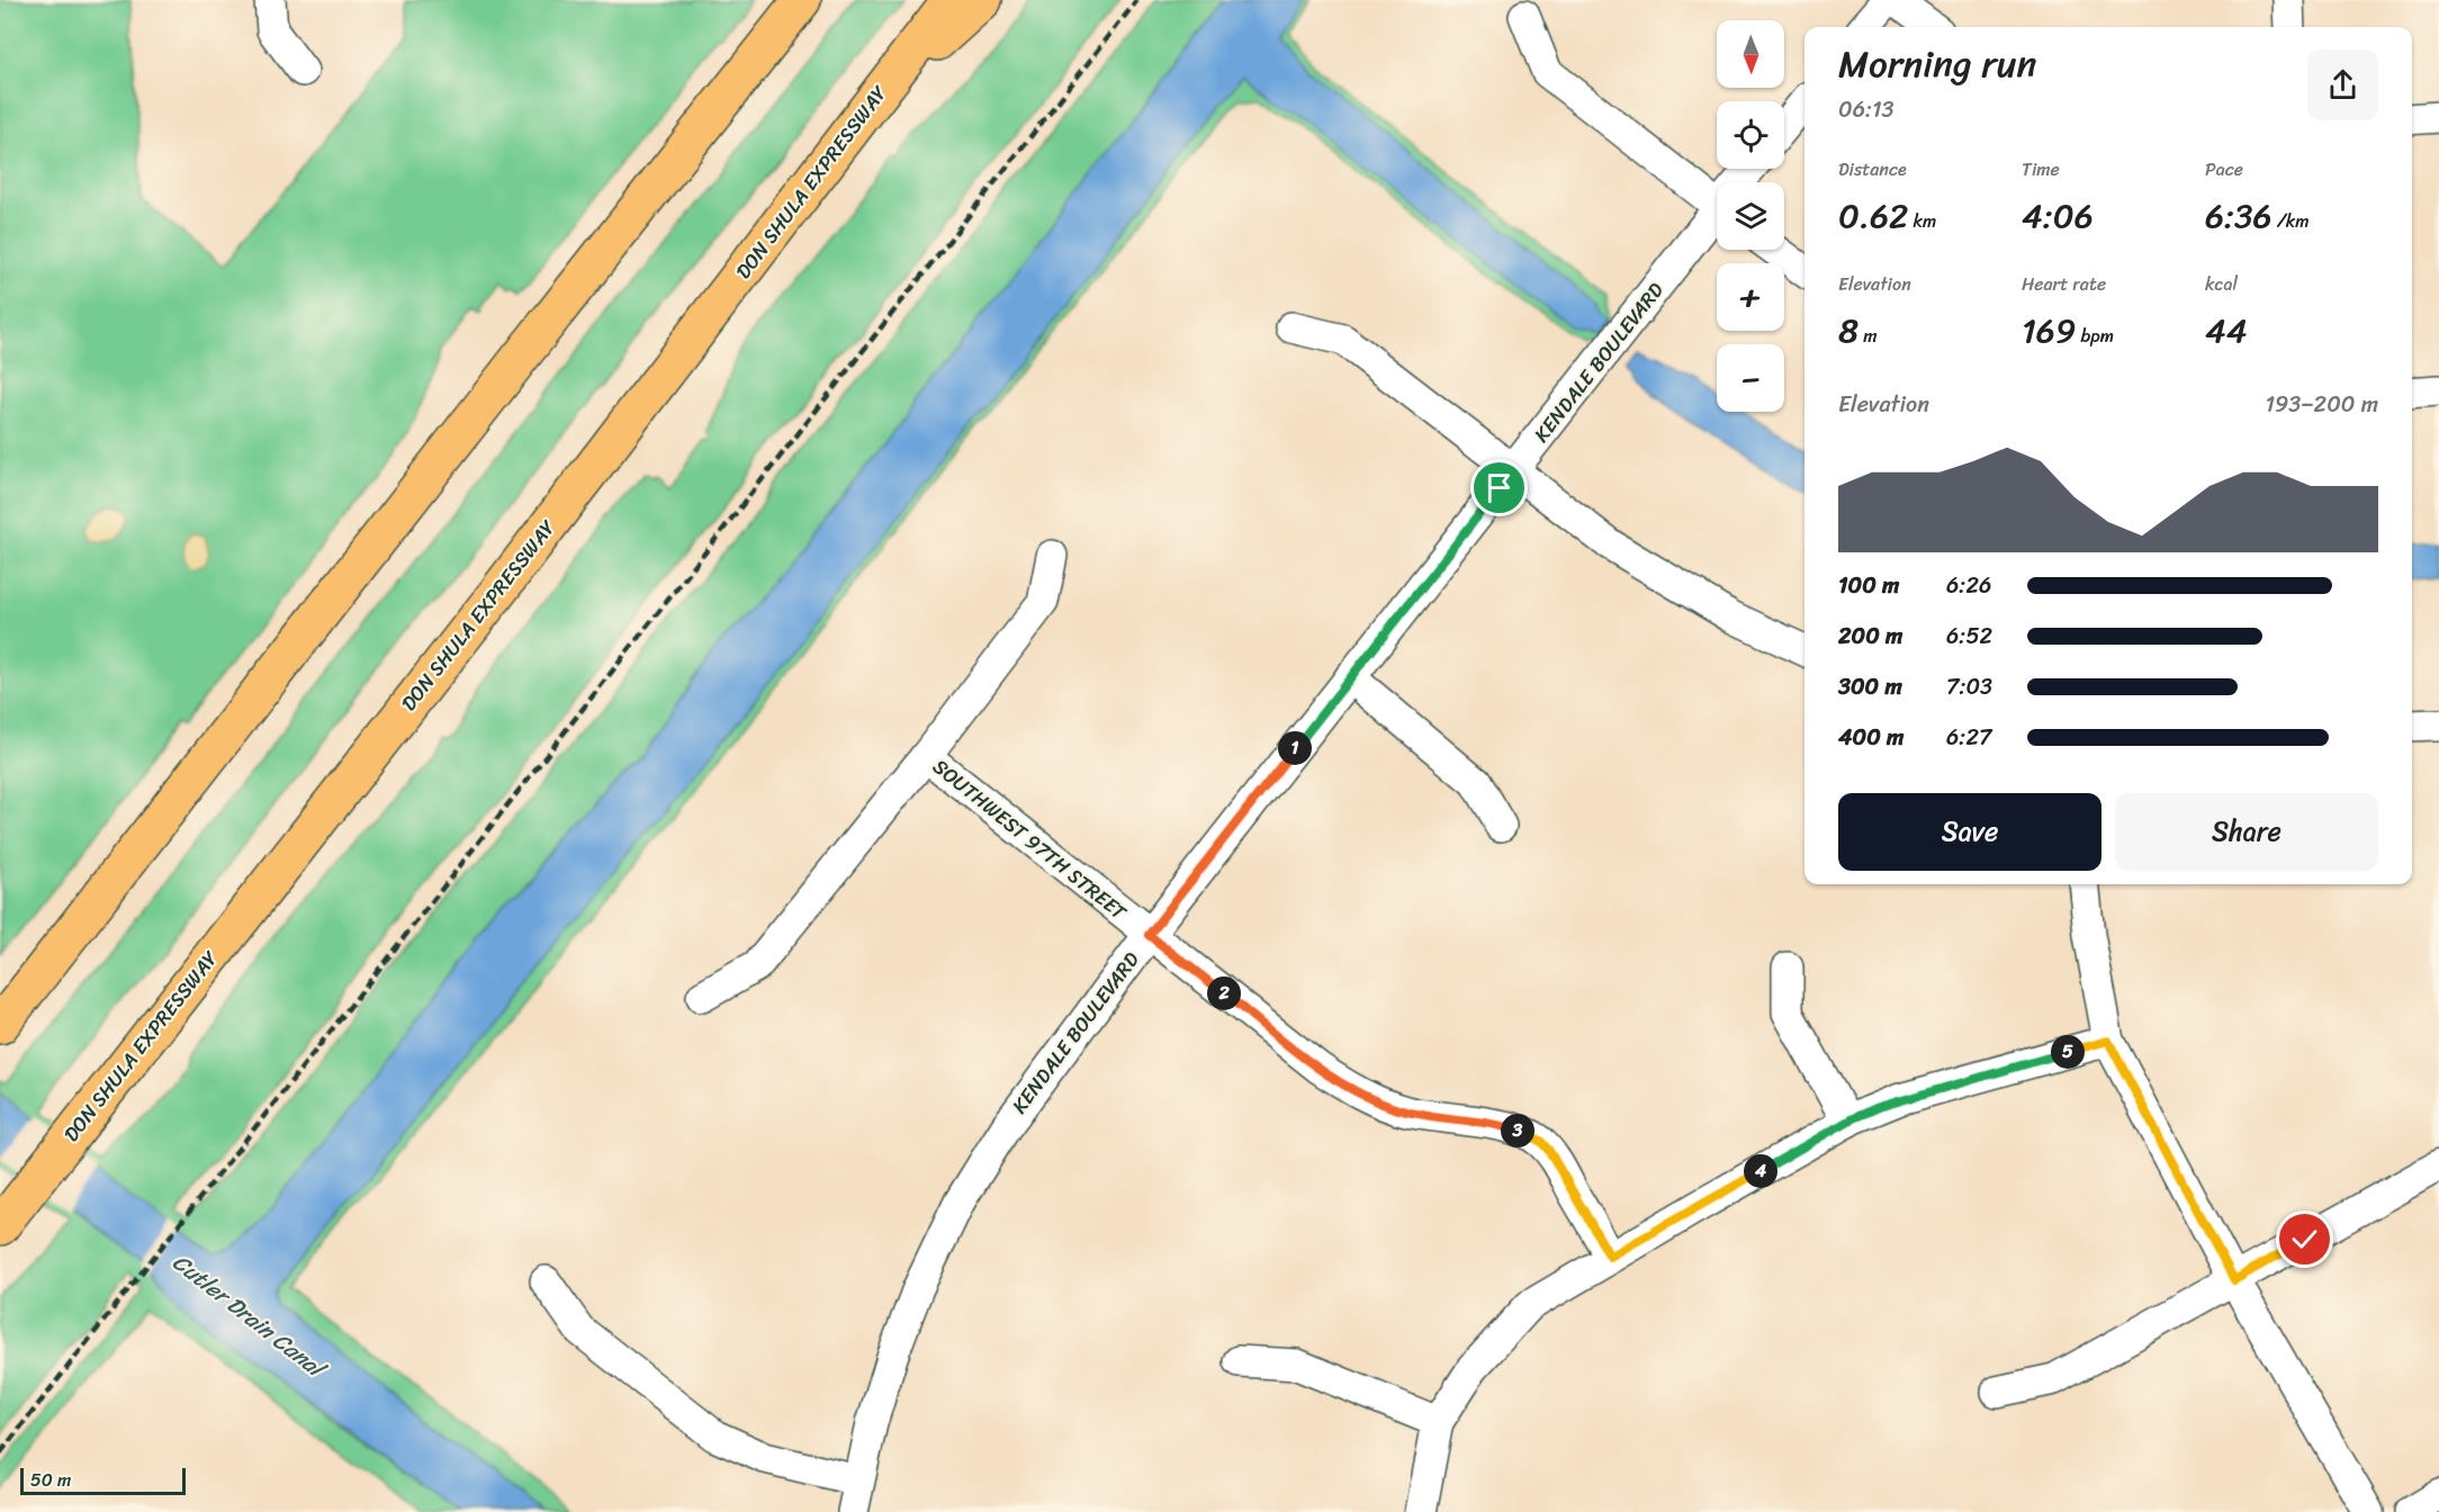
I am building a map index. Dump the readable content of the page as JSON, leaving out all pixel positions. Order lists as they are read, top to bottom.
{
  "streets": {
    "highway": ["DON SHULA EXPRESSWAY"],
    "street": ["KENDALE BOULEVARD", "SOUTHWEST 97TH STREET"]
  },
  "crossings": [
    ["KENDALE BOULEVARD", "SOUTHWEST 97TH STREET"]
  ],
  "water": ["Cutler Drain Canal"],
  "scale_bar": "50 m",
  "north": "bottom",
  "page": {
    "map_buttons": ["+", "−"],
    "heading": ["Morning run", "06:13"],
    "stats": [
      ["Distance", "0.62 km"],
      ["Time", "4:06"],
      ["Pace", "6:36 /km"],
      ["Elevation", "8 m"],
      ["Heart rate", "169 bpm"],
      ["kcal", "44"]
    ],
    "chart": ["Elevation", "193–200 m"],
    "list": [
      {
        "name": "100 m",
        "note": "6:26"
      },
      {
        "name": "200 m",
        "note": "6:52"
      },
      {
        "name": "300 m",
        "note": "7:03"
      },
      {
        "name": "400 m",
        "note": "6:27"
      }
    ],
    "pins": [
      "1",
      "2",
      "5",
      "3",
      "4"
    ],
    "buttons": ["Save", "Share"],
    "scale": "50 m"
  }
}
